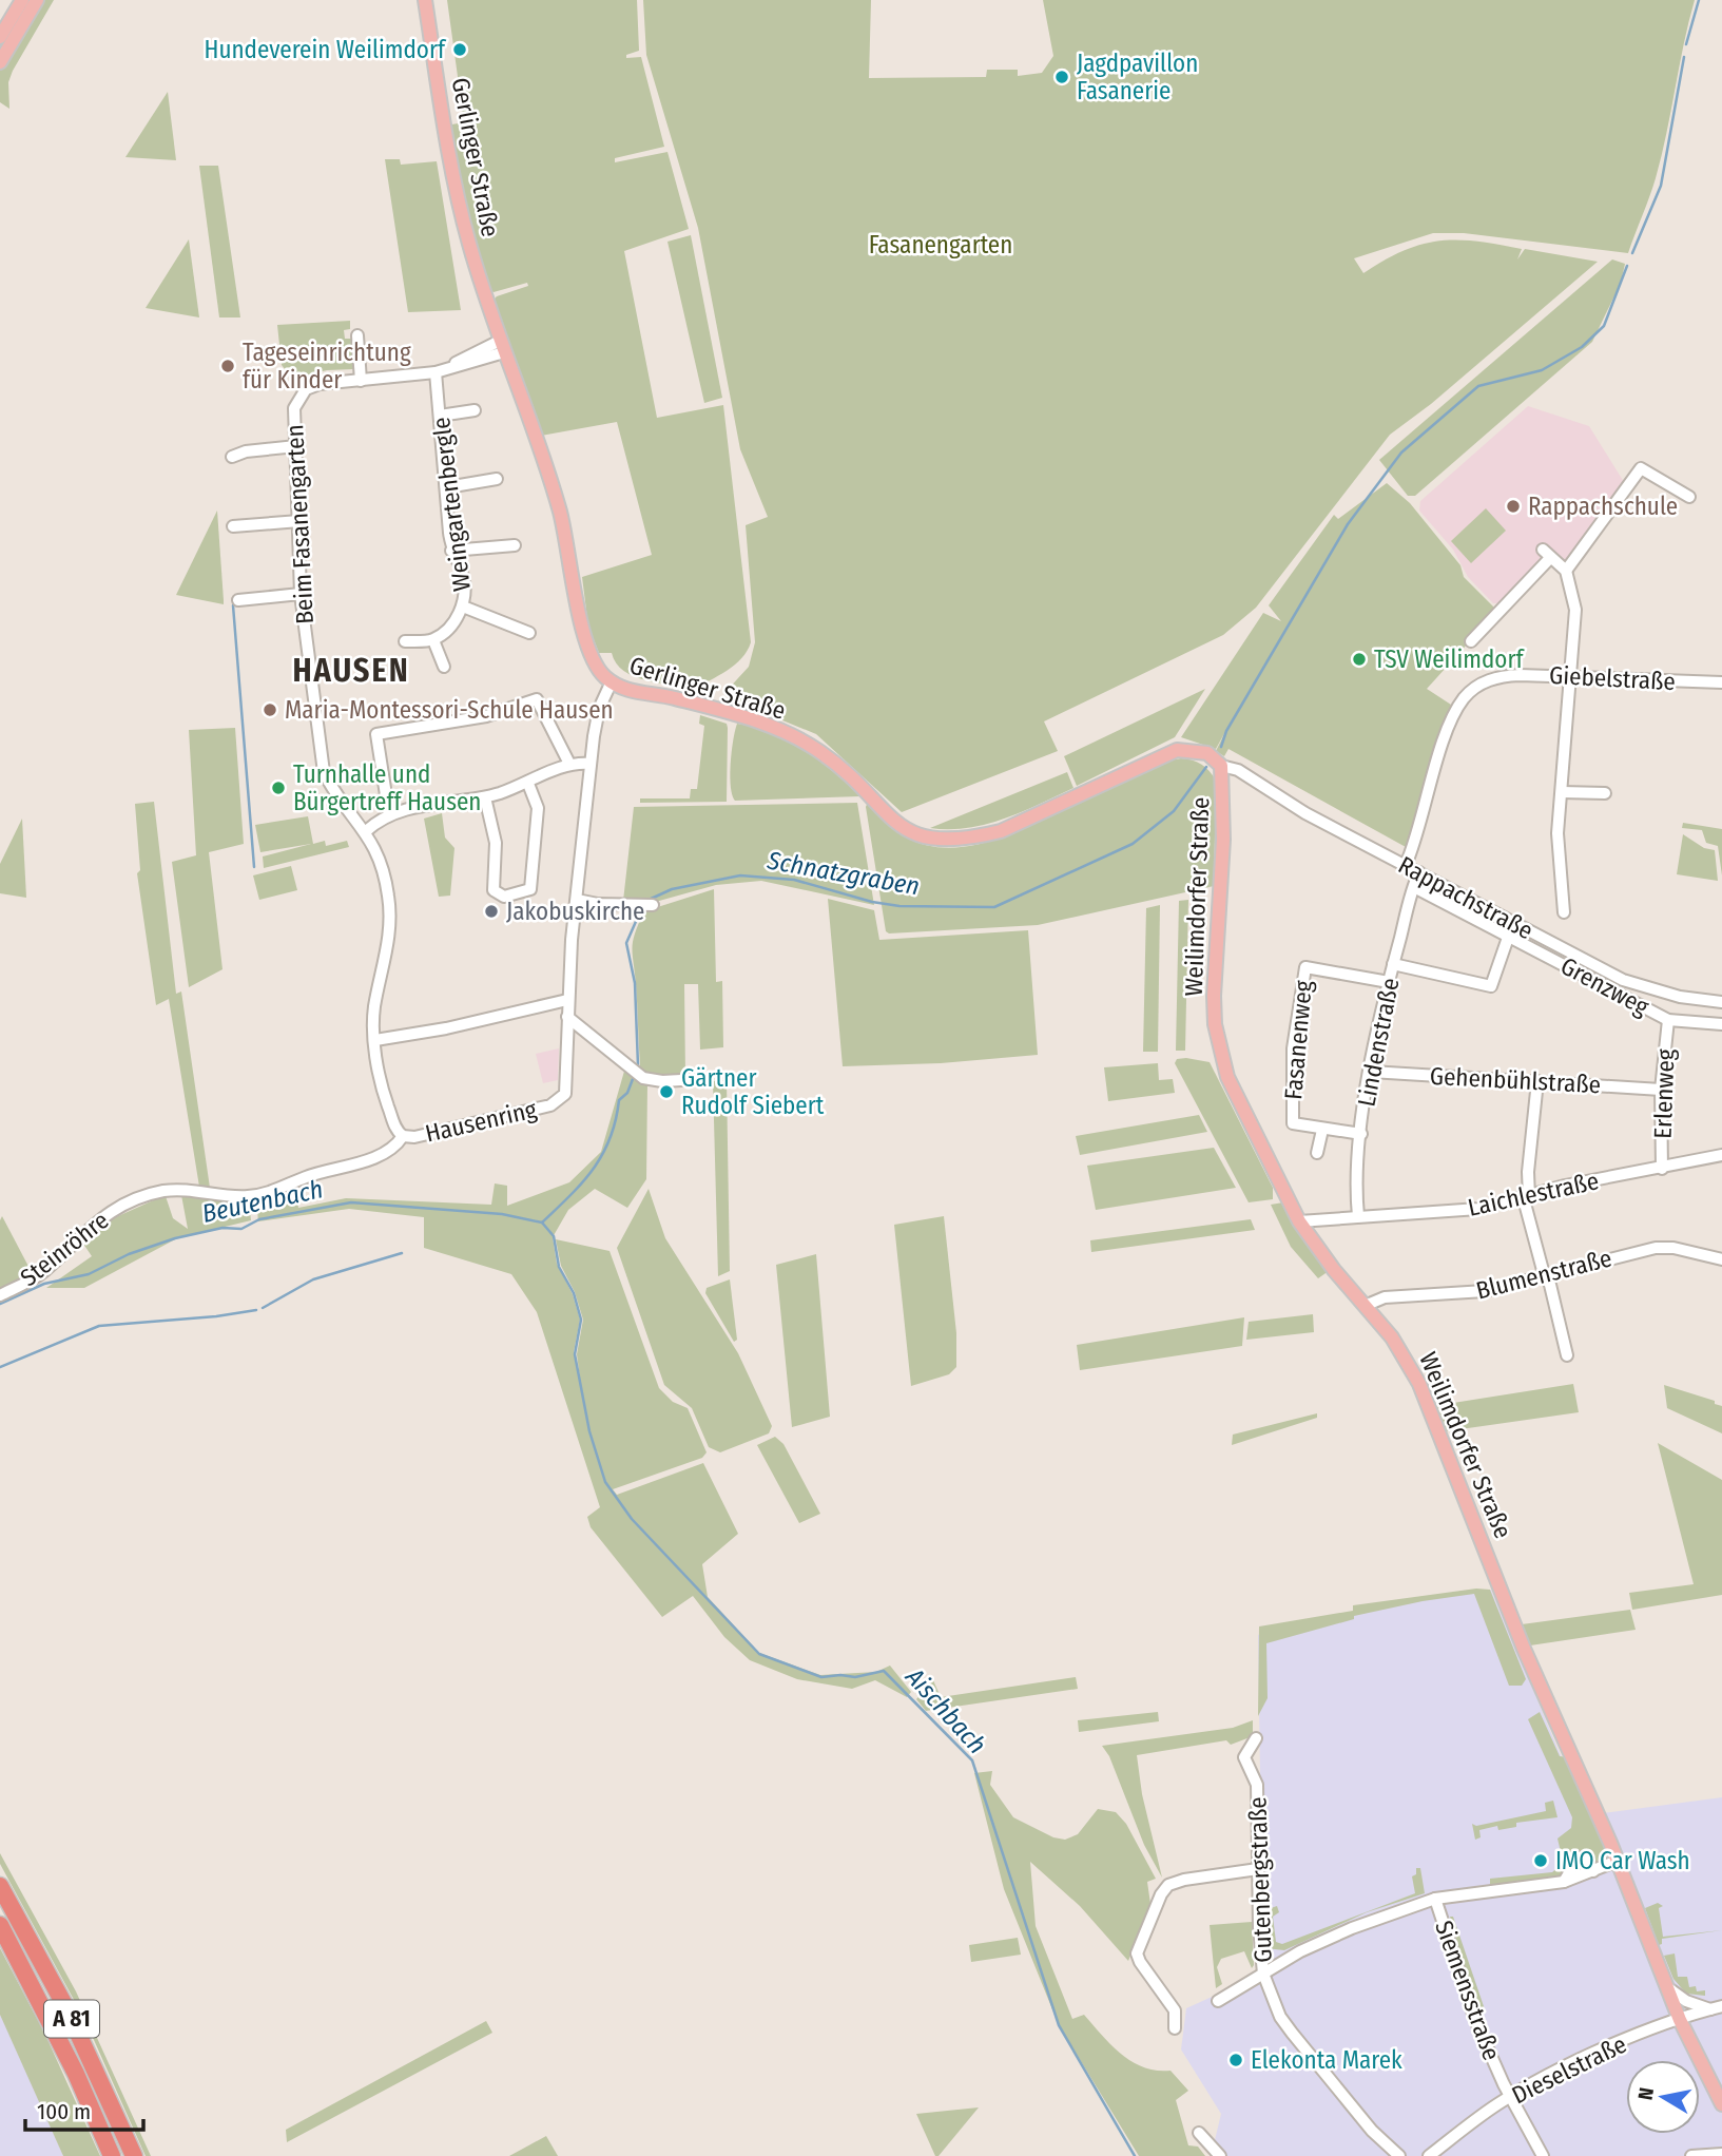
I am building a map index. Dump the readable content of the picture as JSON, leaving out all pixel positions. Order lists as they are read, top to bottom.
{
  "streets": {
    "highway": ["A 81"],
    "main road": ["Gerlinger Straße", "Weilimdorfer Straße"],
    "street": [
      "Weingartenbergle",
      "Beim Fasanengarten",
      "Giebelstraße",
      "Rappachstraße",
      "Grenzweg",
      "Fasanenweg",
      "Lindenstraße",
      "Gehenbühlstraße",
      "Erlenweg",
      "Hausenring",
      "Laichlestraße",
      "Steinröhre",
      "Blumenstraße",
      "Gutenbergstraße",
      "Siemensstraße",
      "Dieselstraße"
    ]
  },
  "crossings": [
    ["Gerlinger Straße", "Beim Fasanengarten"],
    ["Gerlinger Straße", "Weilimdorfer Straße"],
    ["Gerlinger Straße", "Rappachstraße"],
    ["Gerlinger Straße", "Hausenring"],
    ["Weingartenbergle", "Beim Fasanengarten"],
    ["Beim Fasanengarten", "Hausenring"],
    ["Giebelstraße", "Rappachstraße"],
    ["Weilimdorfer Straße", "Rappachstraße"],
    ["Weilimdorfer Straße", "Laichlestraße"],
    ["Weilimdorfer Straße", "Blumenstraße"],
    ["Weilimdorfer Straße", "Siemensstraße"],
    ["Weilimdorfer Straße", "Dieselstraße"],
    ["Rappachstraße", "Lindenstraße"],
    ["Grenzweg", "Lindenstraße"],
    ["Grenzweg", "Erlenweg"],
    ["Fasanenweg", "Lindenstraße"],
    ["Lindenstraße", "Gehenbühlstraße"],
    ["Lindenstraße", "Laichlestraße"],
    ["Gehenbühlstraße", "Erlenweg"],
    ["Erlenweg", "Laichlestraße"],
    ["Hausenring", "Steinröhre"],
    ["Siemensstraße", "Dieselstraße"]
  ],
  "districts": ["HAUSEN"],
  "water": ["Schnatzgraben", "Beutenbach", "Aischbach"],
  "parks": ["Fasanengarten"],
  "places": [
    "Hundeverein Weilimdorf",
    "Jagdpavillon Fasanerie",
    "Tageseinrichtung für Kinder",
    "Rappachschule",
    "TSV Weilimdorf",
    "Maria-Montessori-Schule Hausen",
    "Turnhalle und Bürgertreff Hausen",
    "Jakobuskirche",
    "Gärtner Rudolf Siebert",
    "IMO Car Wash",
    "Elekonta Marek"
  ],
  "scale_bar": "100 m",
  "north": "left"
}
